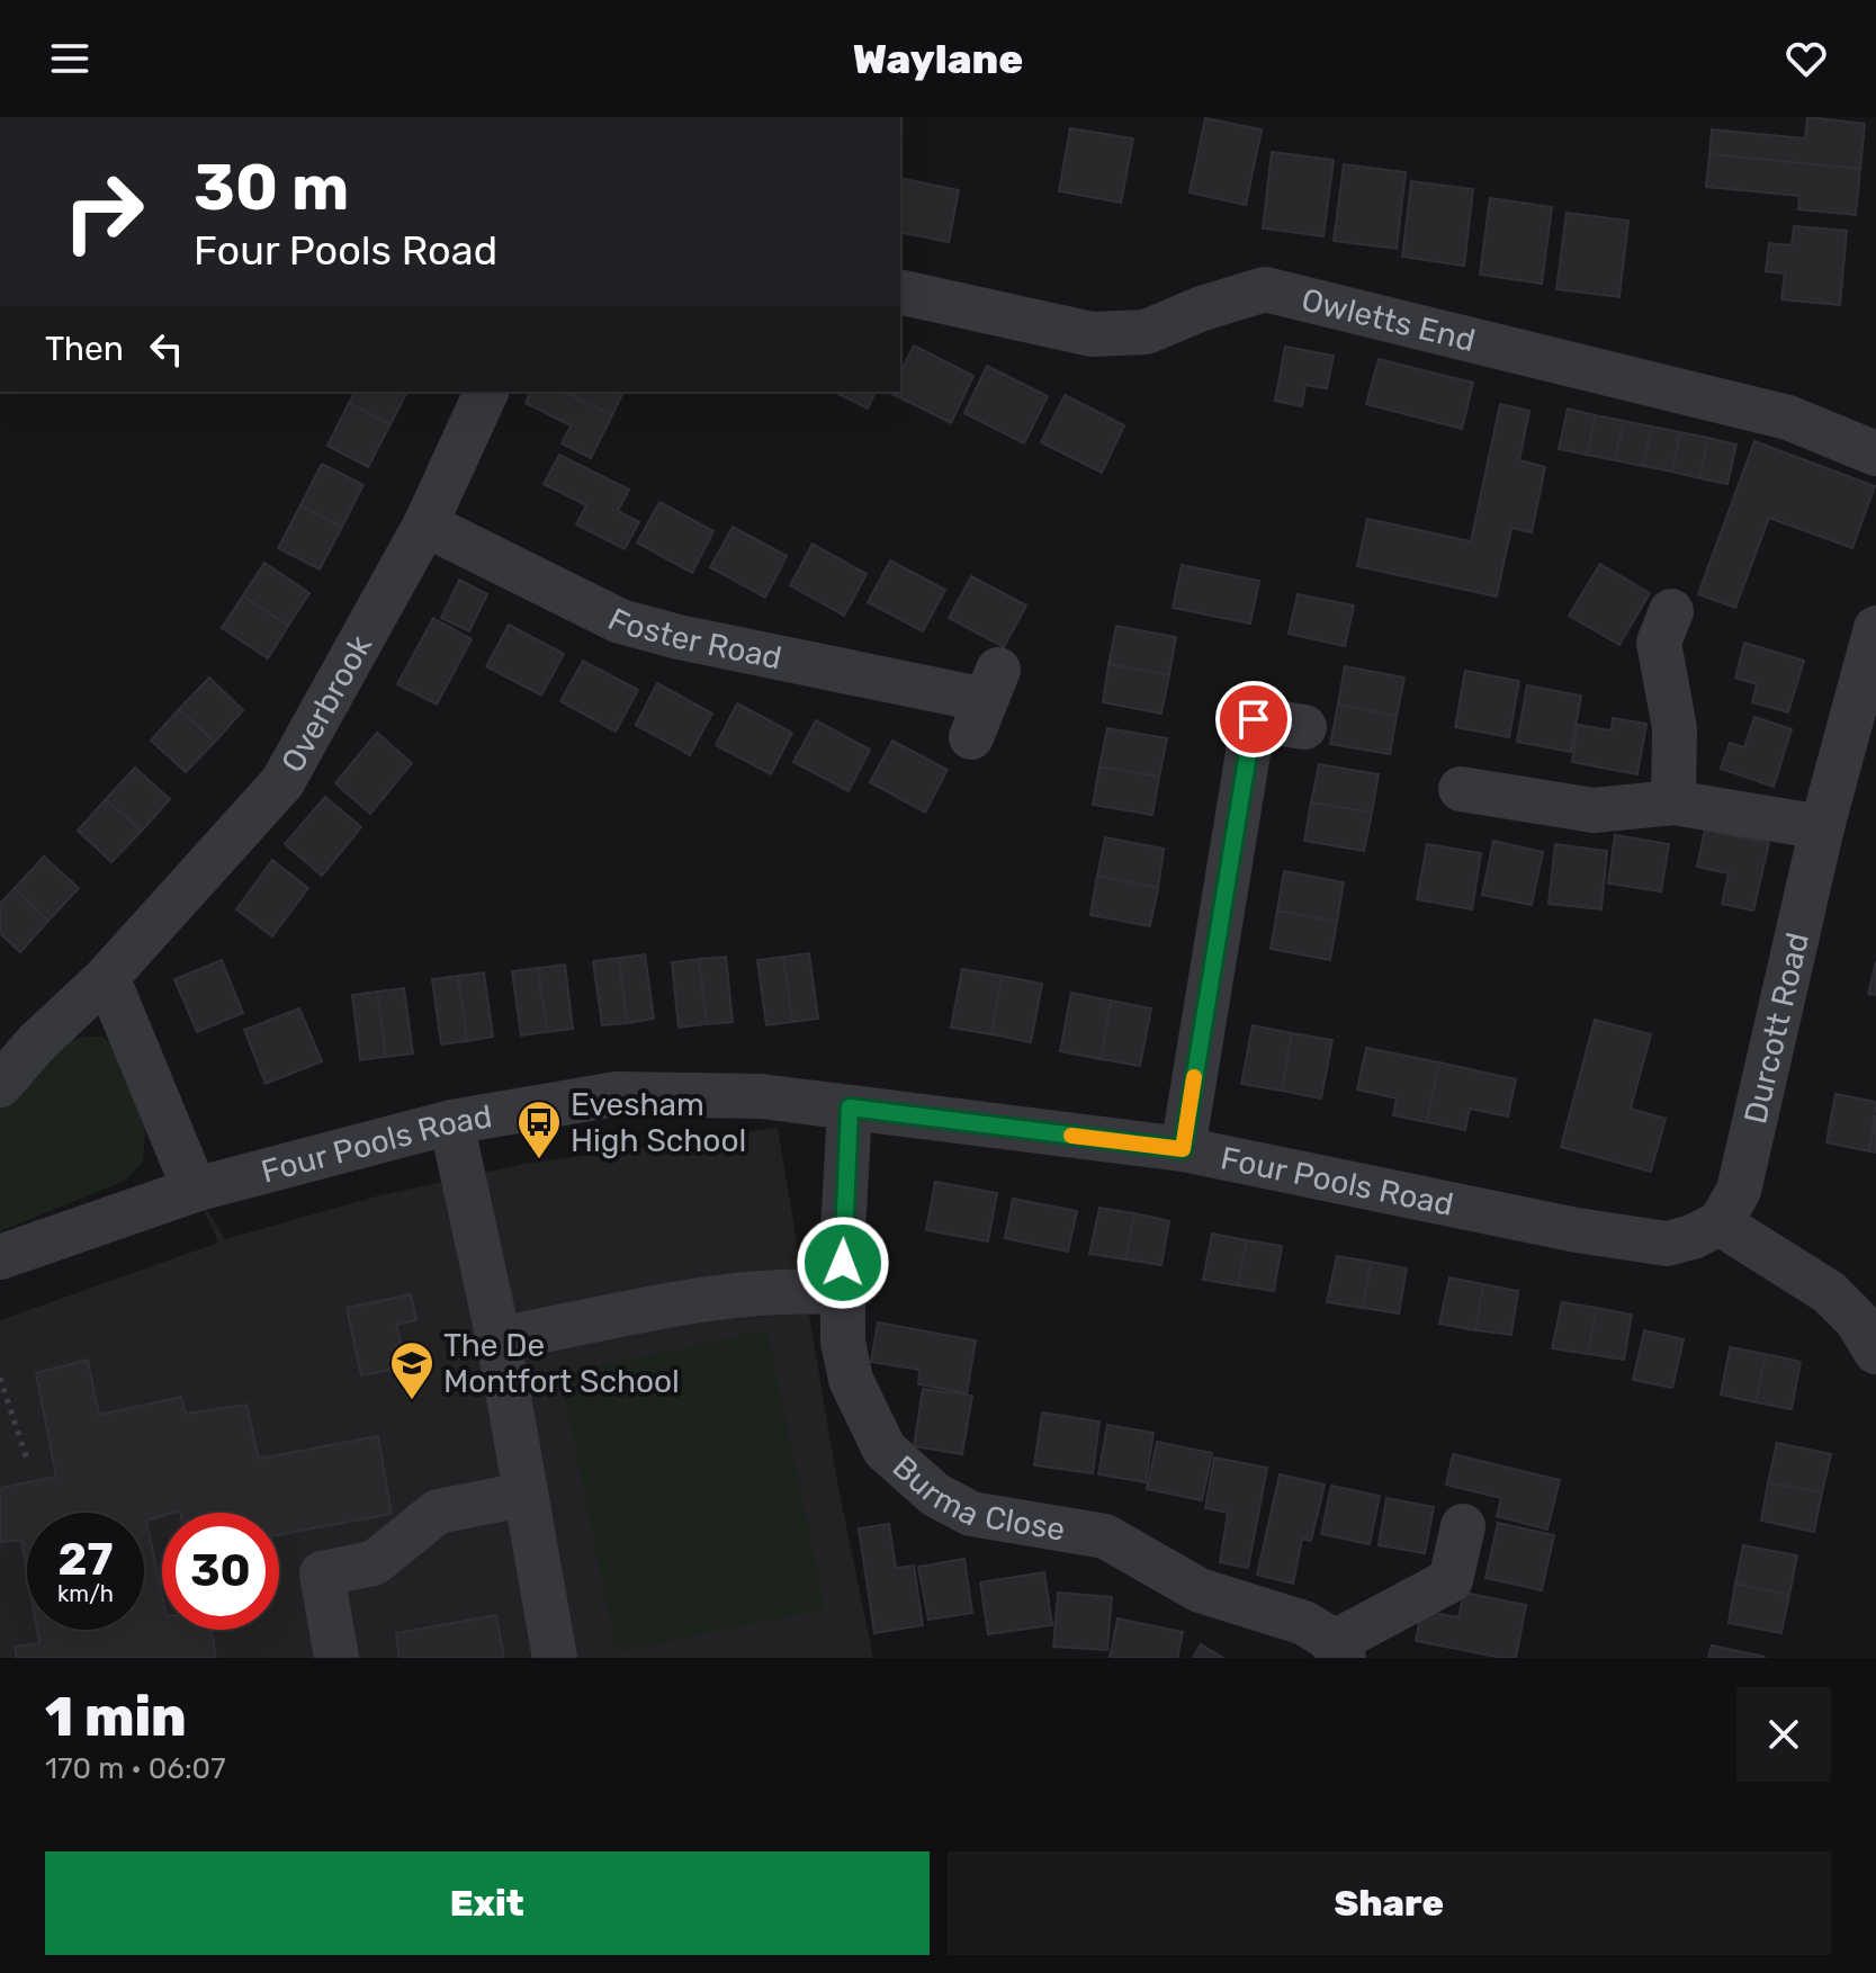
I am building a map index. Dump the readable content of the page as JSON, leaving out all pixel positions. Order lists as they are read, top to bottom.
{
  "streets": {
    "street": [
      "Owletts End",
      "Foster Road",
      "Overbrook",
      "Durcott Road",
      "Four Pools Road",
      "Burma Close"
    ]
  },
  "crossings": [
    ["Foster Road", "Overbrook"],
    ["Durcott Road", "Four Pools Road"],
    ["Four Pools Road", "Burma Close"]
  ],
  "places": {
    "bus stop": ["Evesham High School"],
    "school or university": ["The De Montfort School"]
  },
  "page": {
    "header": "Waylane",
    "turn": ["30 m", "Four Pools Road"],
    "then": "Then",
    "speed": "27 km/h",
    "limit": "30",
    "heading": ["1 min", "170 m · 06:07"],
    "buttons": ["Exit", "Share"]
  }
}
